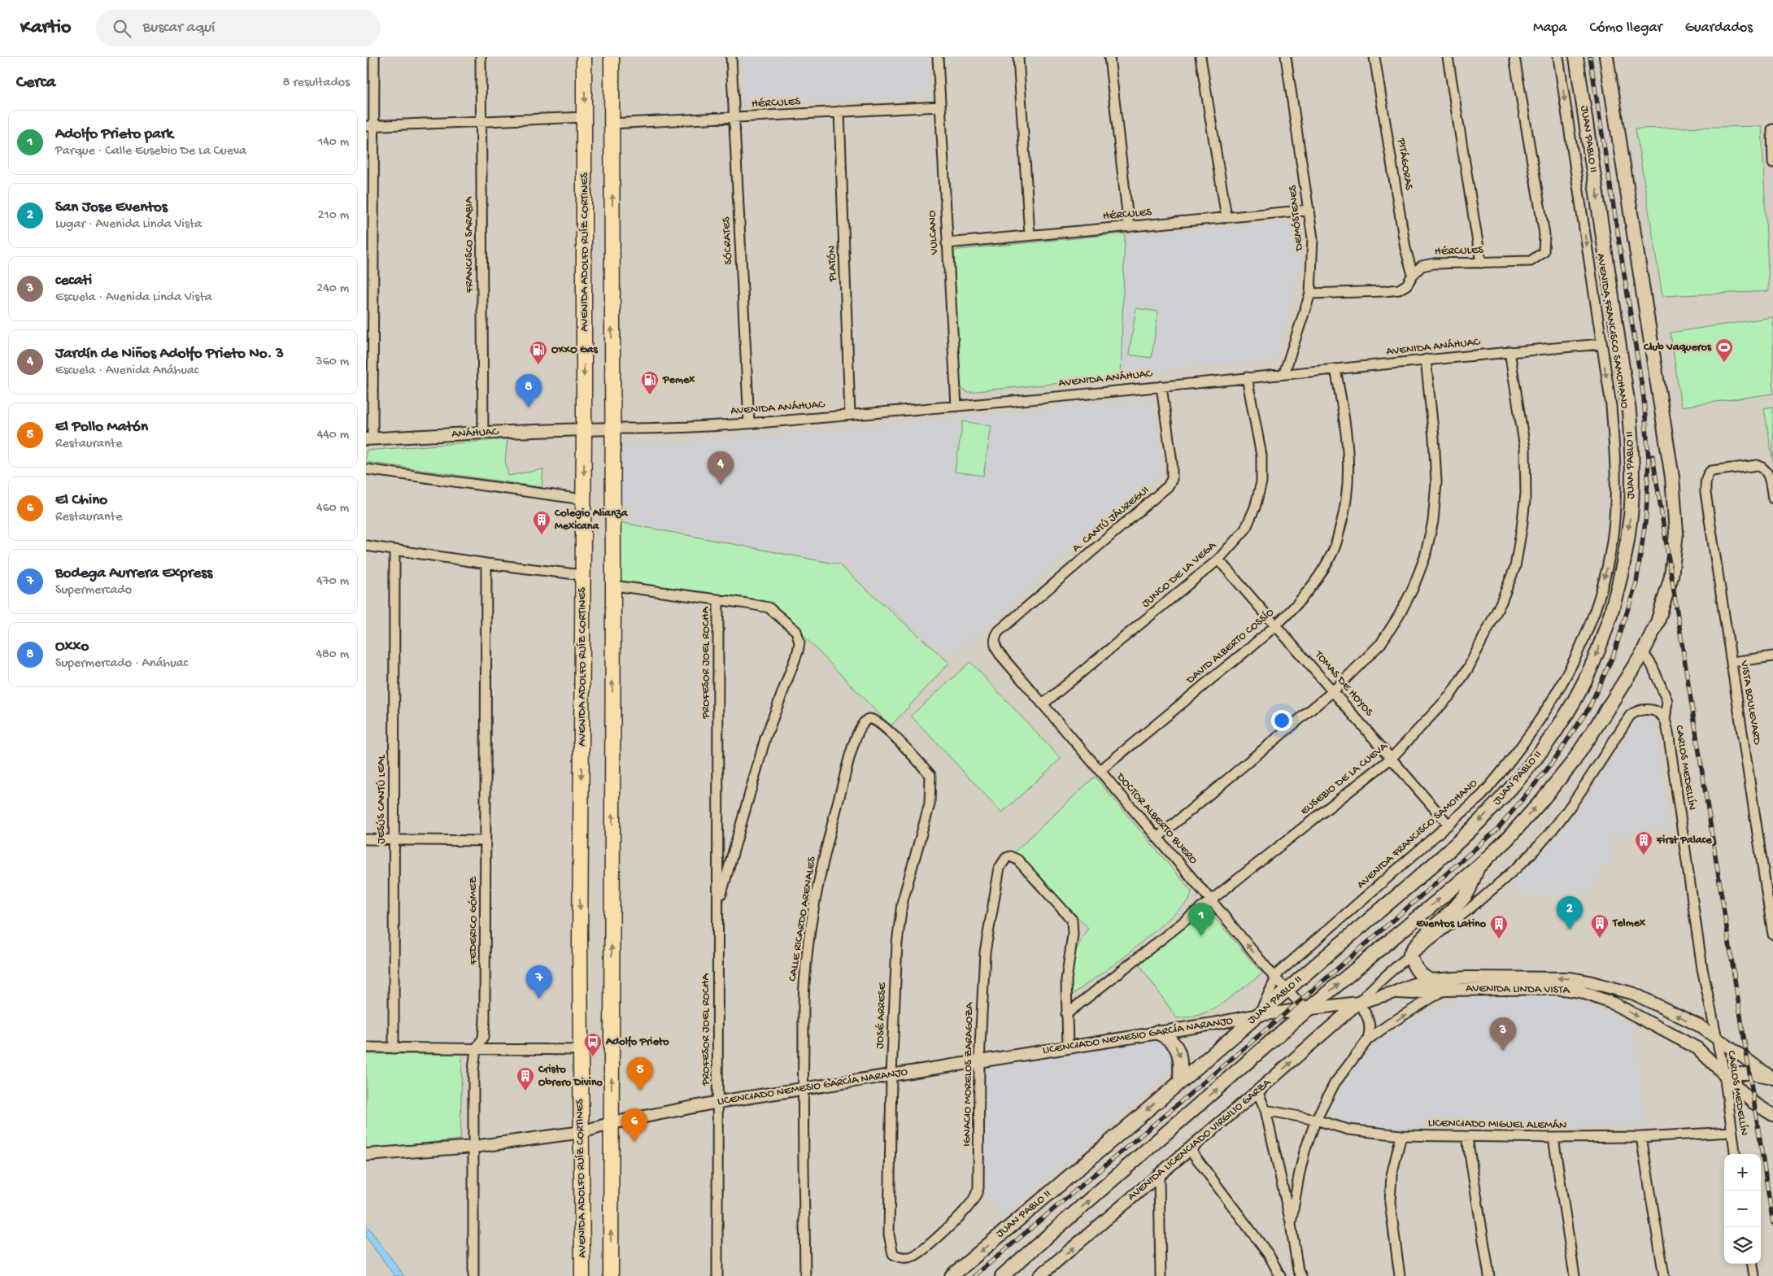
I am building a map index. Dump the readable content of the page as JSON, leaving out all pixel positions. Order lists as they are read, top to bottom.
{
  "streets": {
    "main road": ["JUAN PABLO II", "AVENIDA ADOLFO RUÍZ CORTINES"],
    "street": [
      "HÉRCULES",
      "PITÁGORAS",
      "DEMÓSTENES",
      "VULCANO",
      "SÓCRATES",
      "FRANCISCO SARABIA",
      "PLATÓN",
      "AVENIDA FRANCISCO SAMOHANO",
      "AVENIDA ANÁHUAC",
      "ANÁHUAC",
      "A. CANTÚ JÁUREGUI",
      "JUNCO DE LA VEGA",
      "DAVID ALBERTO COSSÍO",
      "PROFESOR JOEL ROCHA",
      "TOMAS DE HOYOS",
      "VISTA BOULEVARD",
      "CARLOS MEDELLÍN",
      "EUSEBIO DE LA CUEVA",
      "JESÚS CANTÚ LEAL",
      "DOCTOR ALBERTO BUERO",
      "CALLE RICARDO ARENALES",
      "FEDERICO GÓMEZ",
      "AVENIDA LINDA VISTA",
      "JOSÉ ARRESE",
      "LICENCIADO NEMESIO GARCÍA NARANJO",
      "IGNACIO MORELOS ZARAGOZA",
      "LICENCIADO MIGUEL ALEMÁN",
      "AVENIDA LICENCIADO VIRGILIO GARZA"
    ]
  },
  "crossings": [
    ["HÉRCULES", "PITÁGORAS"],
    ["HÉRCULES", "DEMÓSTENES"],
    ["HÉRCULES", "VULCANO"],
    ["HÉRCULES", "SÓCRATES"],
    ["HÉRCULES", "PLATÓN"],
    ["JUAN PABLO II", "AVENIDA FRANCISCO SAMOHANO"],
    ["JUAN PABLO II", "DOCTOR ALBERTO BUERO"],
    ["JUAN PABLO II", "LICENCIADO NEMESIO GARCÍA NARANJO"],
    ["DEMÓSTENES", "AVENIDA ANÁHUAC"],
    ["VULCANO", "AVENIDA ANÁHUAC"],
    ["SÓCRATES", "AVENIDA ANÁHUAC"],
    ["FRANCISCO SARABIA", "ANÁHUAC"],
    ["AVENIDA ADOLFO RUÍZ CORTINES", "ANÁHUAC"],
    ["AVENIDA ADOLFO RUÍZ CORTINES", "LICENCIADO NEMESIO GARCÍA NARANJO"],
    ["PLATÓN", "AVENIDA ANÁHUAC"],
    ["AVENIDA FRANCISCO SAMOHANO", "AVENIDA ANÁHUAC"],
    ["AVENIDA FRANCISCO SAMOHANO", "TOMAS DE HOYOS"],
    ["AVENIDA FRANCISCO SAMOHANO", "DOCTOR ALBERTO BUERO"],
    ["AVENIDA FRANCISCO SAMOHANO", "LICENCIADO NEMESIO GARCÍA NARANJO"],
    ["AVENIDA ANÁHUAC", "ANÁHUAC"],
    ["AVENIDA ANÁHUAC", "A. CANTÚ JÁUREGUI"],
    ["AVENIDA ANÁHUAC", "JUNCO DE LA VEGA"],
    ["AVENIDA ANÁHUAC", "DAVID ALBERTO COSSÍO"],
    ["AVENIDA ANÁHUAC", "EUSEBIO DE LA CUEVA"],
    ["A. CANTÚ JÁUREGUI", "DOCTOR ALBERTO BUERO"],
    ["JUNCO DE LA VEGA", "TOMAS DE HOYOS"],
    ["JUNCO DE LA VEGA", "DOCTOR ALBERTO BUERO"],
    ["DAVID ALBERTO COSSÍO", "TOMAS DE HOYOS"],
    ["DAVID ALBERTO COSSÍO", "DOCTOR ALBERTO BUERO"],
    ["PROFESOR JOEL ROCHA", "LICENCIADO NEMESIO GARCÍA NARANJO"],
    ["TOMAS DE HOYOS", "EUSEBIO DE LA CUEVA"],
    ["CARLOS MEDELLÍN", "AVENIDA LINDA VISTA"],
    ["CARLOS MEDELLÍN", "LICENCIADO MIGUEL ALEMÁN"],
    ["CARLOS MEDELLÍN", "AVENIDA LICENCIADO VIRGILIO GARZA"],
    ["EUSEBIO DE LA CUEVA", "DOCTOR ALBERTO BUERO"],
    ["EUSEBIO DE LA CUEVA", "IGNACIO MORELOS ZARAGOZA"],
    ["DOCTOR ALBERTO BUERO", "AVENIDA LINDA VISTA"],
    ["DOCTOR ALBERTO BUERO", "LICENCIADO NEMESIO GARCÍA NARANJO"],
    ["CALLE RICARDO ARENALES", "JOSÉ ARRESE"],
    ["CALLE RICARDO ARENALES", "LICENCIADO NEMESIO GARCÍA NARANJO"],
    ["FEDERICO GÓMEZ", "LICENCIADO NEMESIO GARCÍA NARANJO"],
    ["AVENIDA LINDA VISTA", "LICENCIADO NEMESIO GARCÍA NARANJO"],
    ["AVENIDA LINDA VISTA", "AVENIDA LICENCIADO VIRGILIO GARZA"],
    ["JOSÉ ARRESE", "LICENCIADO NEMESIO GARCÍA NARANJO"],
    ["JOSÉ ARRESE", "IGNACIO MORELOS ZARAGOZA"],
    ["LICENCIADO NEMESIO GARCÍA NARANJO", "IGNACIO MORELOS ZARAGOZA"]
  ],
  "one_way": ["AVENIDA FRANCISCO SAMOHANO"],
  "places": {
    "sports": ["Club Vaqueros"],
    "fuel station": ["OXXO Gas", "Pemex"],
    "building": [
      "Colegio Alianza Mexicana",
      "First Palace",
      "Telmex",
      "Eventos Latino",
      "Cristo Obrero Divino"
    ],
    "bus stop": ["Adolfo Prieto"]
  },
  "page": {
    "header": "Kartio",
    "search": "Buscar aquí",
    "nav": ["Mapa", "Cómo llegar", "Guardados"],
    "heading": ["Cerca", "8 resultados"],
    "list": [
      {
        "mark": "1",
        "name": "Adolfo Prieto park",
        "note": "Parque · Calle Eusebio De La Cueva",
        "value": "140 m"
      },
      {
        "mark": "2",
        "name": "San Jose Eventos",
        "note": "Lugar · Avenida Linda Vista",
        "value": "210 m"
      },
      {
        "mark": "3",
        "name": "cecati",
        "note": "Escuela · Avenida Linda Vista",
        "value": "240 m"
      },
      {
        "mark": "4",
        "name": "Jardín de Niños Adolfo Prieto No. 3",
        "note": "Escuela · Avenida Anáhuac",
        "value": "360 m"
      },
      {
        "mark": "5",
        "name": "El Pollo Matón",
        "note": "Restaurante",
        "value": "440 m"
      },
      {
        "mark": "6",
        "name": "El Chino",
        "note": "Restaurante",
        "value": "460 m"
      },
      {
        "mark": "7",
        "name": "Bodega Aurrera Express",
        "note": "Supermercado",
        "value": "470 m"
      },
      {
        "mark": "8",
        "name": "Oxxo",
        "note": "Supermercado · Anáhuac",
        "value": "480 m"
      }
    ],
    "pins": [
      "8",
      "4",
      "2",
      "1",
      "7",
      "3",
      "5",
      "6"
    ],
    "map_buttons": ["+", "−"]
  }
}
